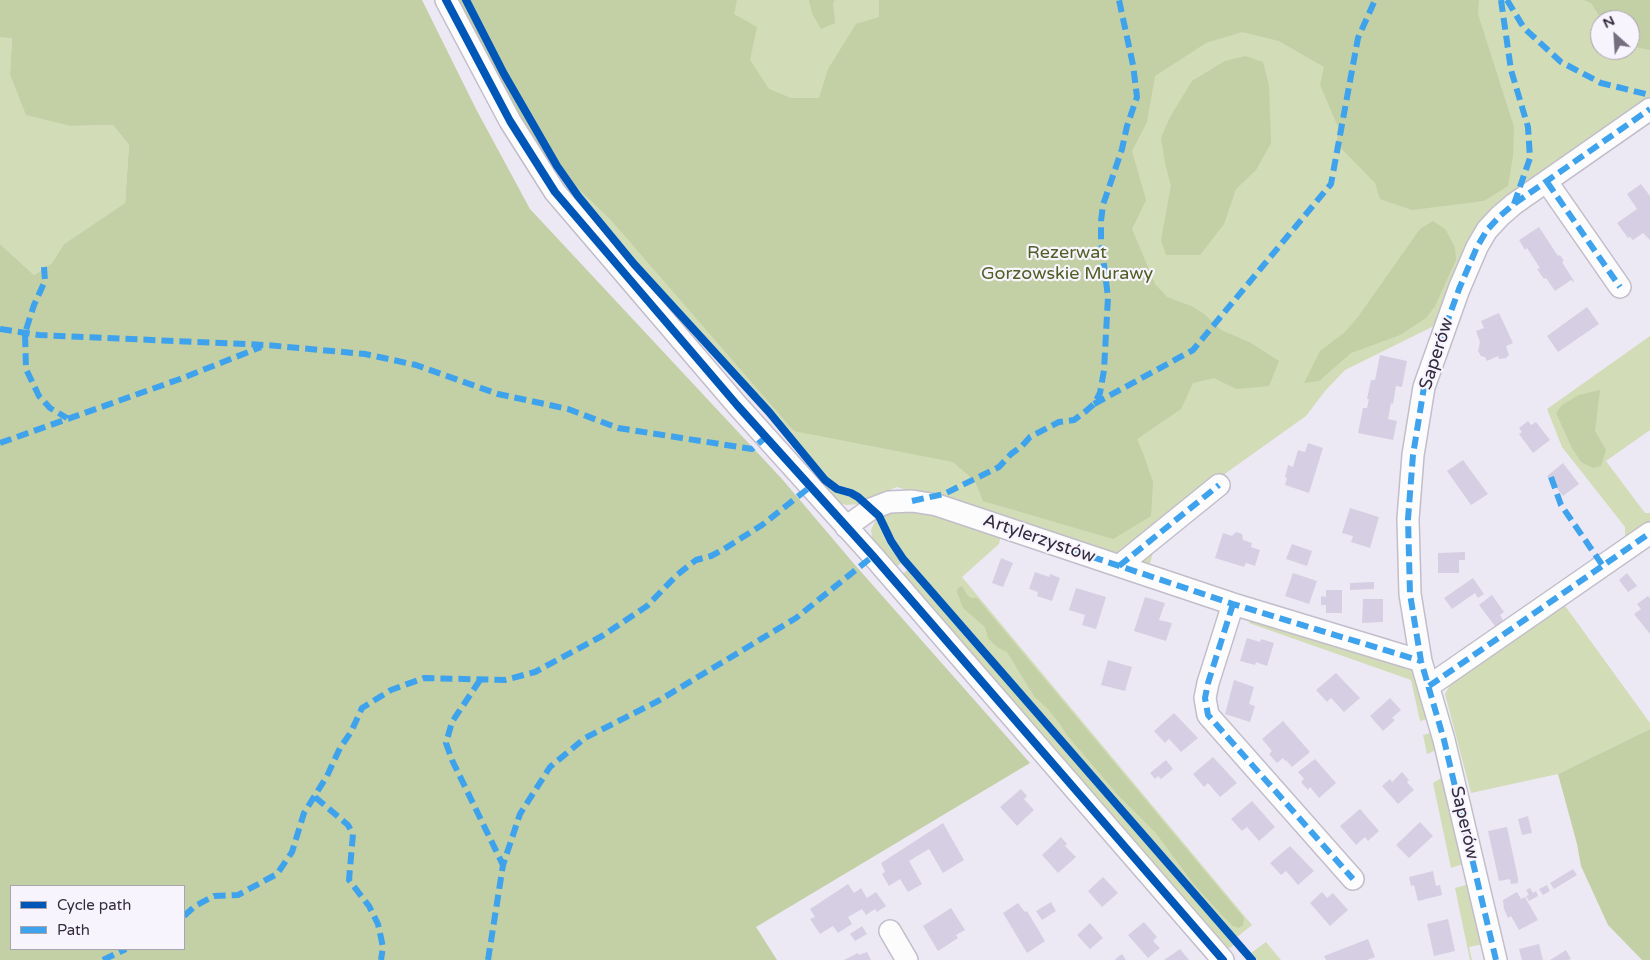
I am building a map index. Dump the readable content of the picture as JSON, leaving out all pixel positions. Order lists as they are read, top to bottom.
{
  "streets": {
    "street": ["Saperów", "Artylerzystów"]
  },
  "crossings": [
    ["Saperów", "Artylerzystów"]
  ],
  "parks": ["Rezerwat Gorzowskie Murawy"],
  "legend": ["Cycle path", "Path"],
  "north": "top left"
}
